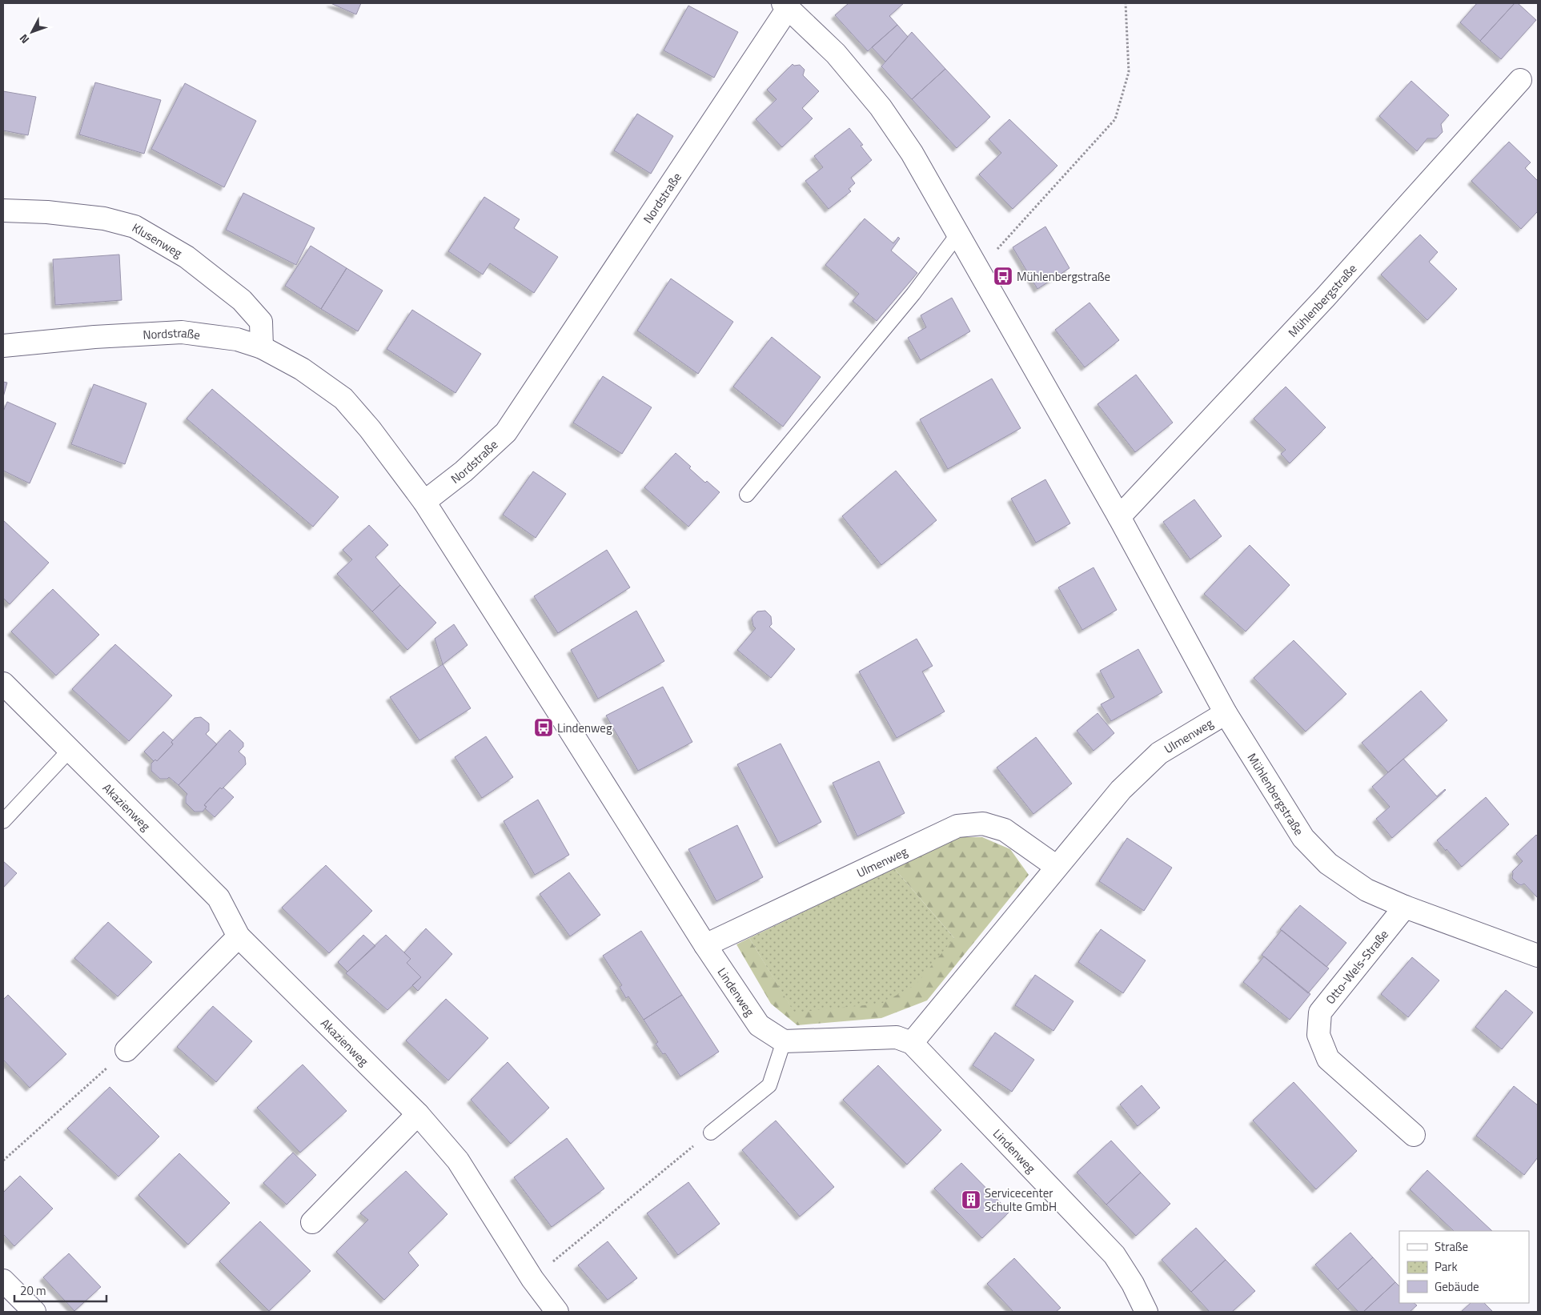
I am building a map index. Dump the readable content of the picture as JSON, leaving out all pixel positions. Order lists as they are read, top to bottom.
{
  "streets": {
    "street": [
      "Nordstraße",
      "Klusenweg",
      "Mühlenbergstraße",
      "Ulmenweg",
      "Akazienweg",
      "Otto-Wels-Straße",
      "Lindenweg"
    ]
  },
  "crossings": [
    ["Nordstraße", "Klusenweg"],
    ["Nordstraße", "Mühlenbergstraße"],
    ["Nordstraße", "Lindenweg"],
    ["Mühlenbergstraße", "Ulmenweg"],
    ["Mühlenbergstraße", "Otto-Wels-Straße"],
    ["Ulmenweg", "Lindenweg"]
  ],
  "places": {
    "bus stop": ["Mühlenbergstraße", "Lindenweg"],
    "building": ["Servicecenter Schulte GmbH"]
  },
  "legend": ["Straße", "Park", "Gebäude"],
  "scale_bar": "20 m",
  "north": "bottom left"
}
